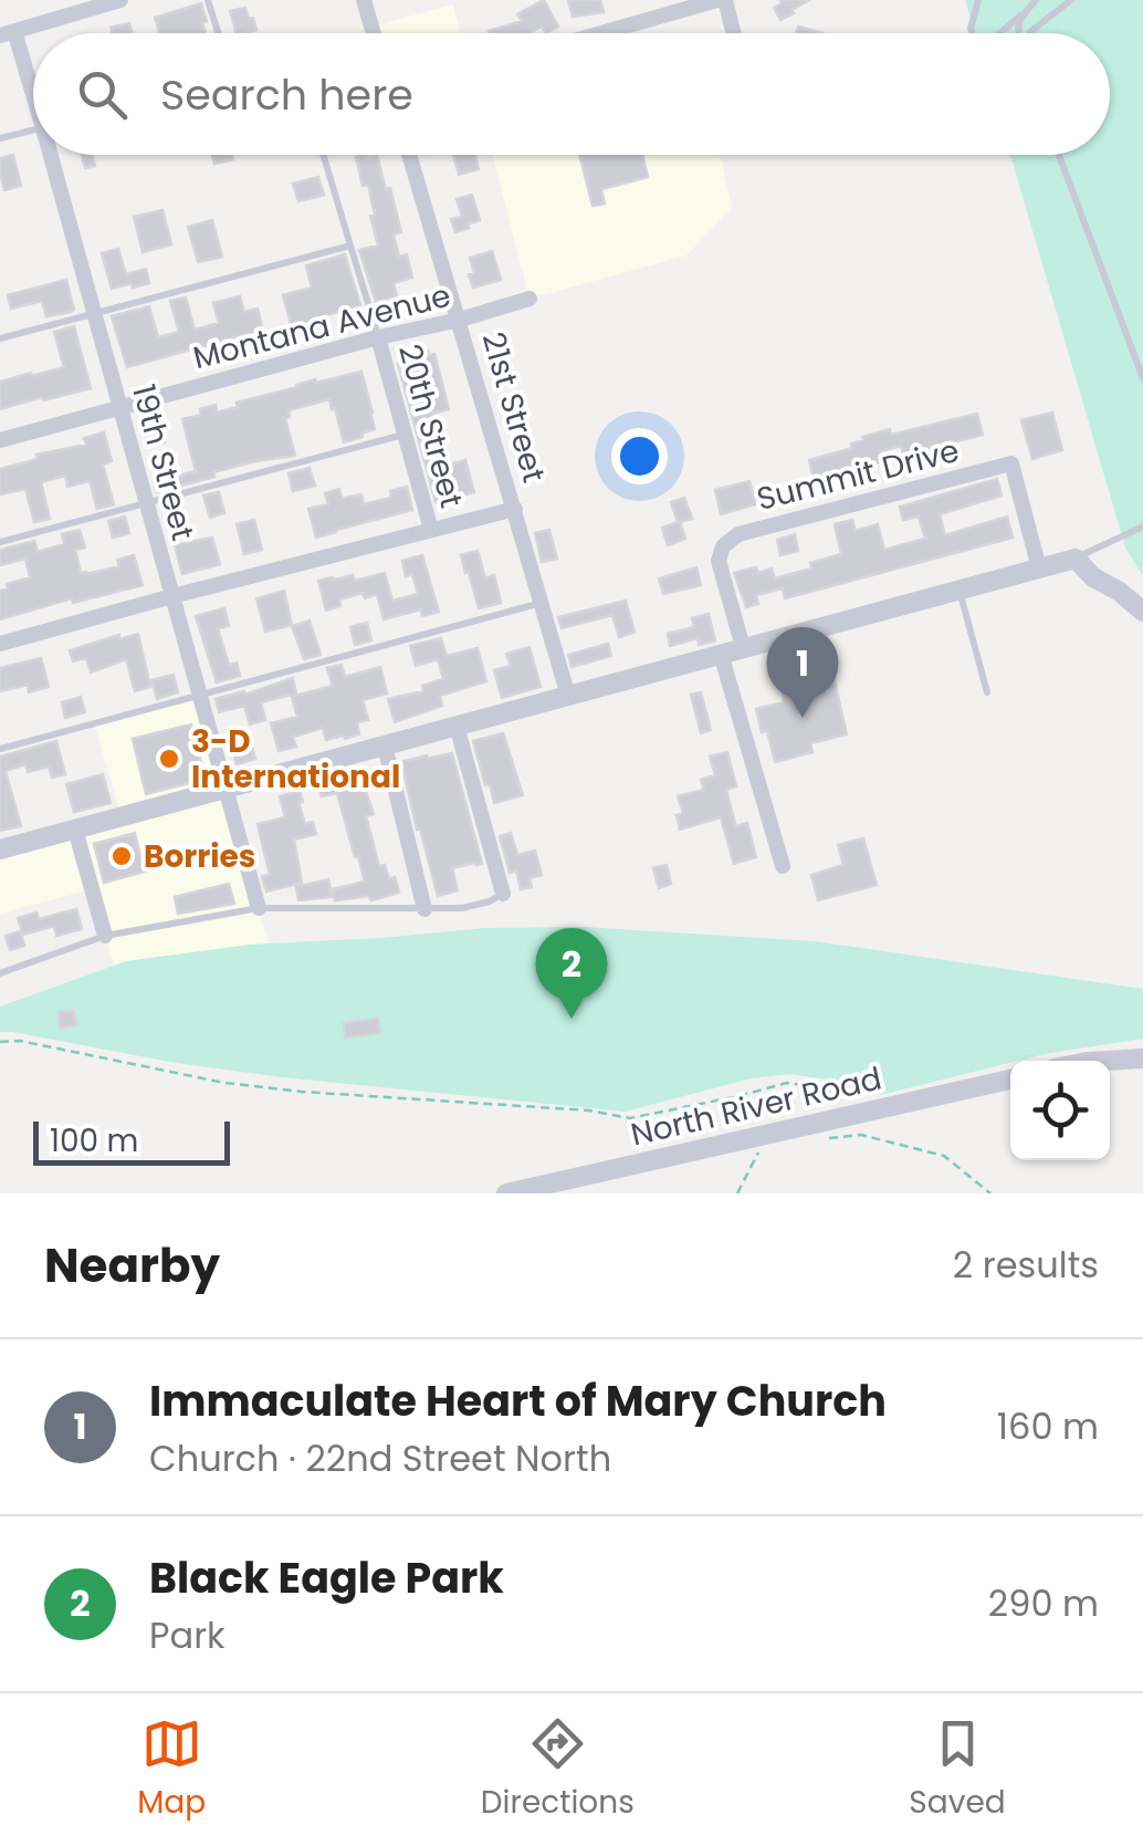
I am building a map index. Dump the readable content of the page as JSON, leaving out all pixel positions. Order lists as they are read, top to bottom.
{
  "streets": {
    "street": [
      "Montana Avenue",
      "21st Street",
      "20th Street",
      "19th Street",
      "Summit Drive",
      "North River Road"
    ]
  },
  "crossings": [
    ["Montana Avenue", "21st Street"],
    ["Montana Avenue", "20th Street"],
    ["Montana Avenue", "19th Street"]
  ],
  "places": ["3-D International", "Borries"],
  "scale_bar": "100 m",
  "page": {
    "search": "Search here",
    "pins": ["1", "2"],
    "scale": "100 m",
    "heading": ["Nearby", "2 results"],
    "list": [
      {
        "mark": "1",
        "name": "Immaculate Heart of Mary Church",
        "note": "Church · 22nd Street North",
        "value": "160 m"
      },
      {
        "mark": "2",
        "name": "Black Eagle Park",
        "note": "Park",
        "value": "290 m"
      }
    ],
    "nav": ["Map", "Directions", "Saved"]
  }
}
